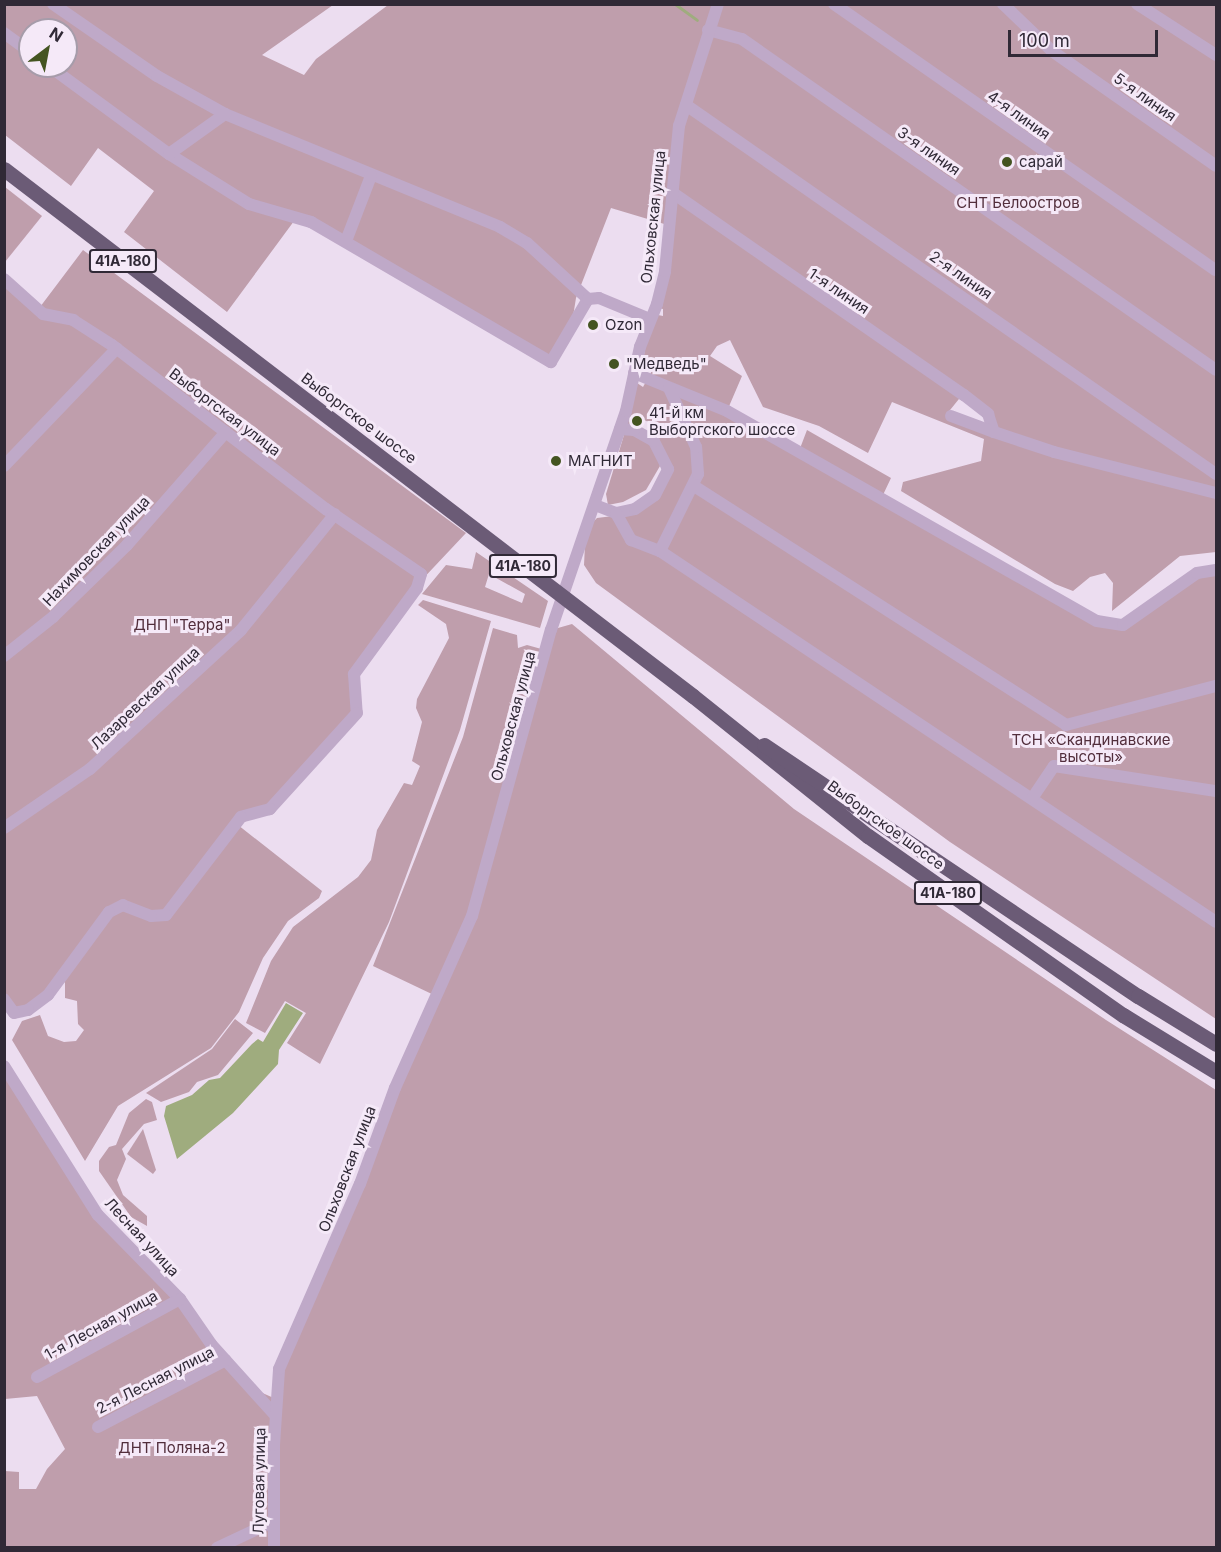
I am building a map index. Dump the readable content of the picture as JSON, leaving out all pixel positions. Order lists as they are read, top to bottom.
{
  "streets": {
    "main road": ["41А-180", "Выборгское шоссе"],
    "street": [
      "5-я линия",
      "4-я линия",
      "3-я линия",
      "Ольховская улица",
      "2-я линия",
      "1-я линия",
      "Выборгская улица",
      "Нахимовская улица",
      "Лазаревская улица",
      "Лесная улица",
      "1-я Лесная улица",
      "2-я Лесная улица",
      "Луговая улица"
    ]
  },
  "crossings": [
    ["3-я линия", "Ольховская улица"],
    ["Ольховская улица", "2-я линия"],
    ["Ольховская улица", "1-я линия"],
    ["Ольховская улица", "Выборгское шоссе"],
    ["Ольховская улица", "Лесная улица"],
    ["Ольховская улица", "Луговая улица"],
    ["Выборгская улица", "Нахимовская улица"],
    ["Выборгская улица", "Лазаревская улица"],
    ["Лесная улица", "1-я Лесная улица"],
    ["Лесная улица", "2-я Лесная улица"],
    ["Лесная улица", "Луговая улица"]
  ],
  "parks": [
    "СНТ Белоостров",
    "ДНП \"Терра\"",
    "ТСН «Скандинавские высоты»",
    "ДНТ Поляна-2"
  ],
  "places": [
    "сарай",
    "Ozon",
    "\"Медведь\"",
    "41-й км Выборгского шоссе",
    "МАГНИТ"
  ],
  "scale_bar": "100 m",
  "north": "top right"
}
